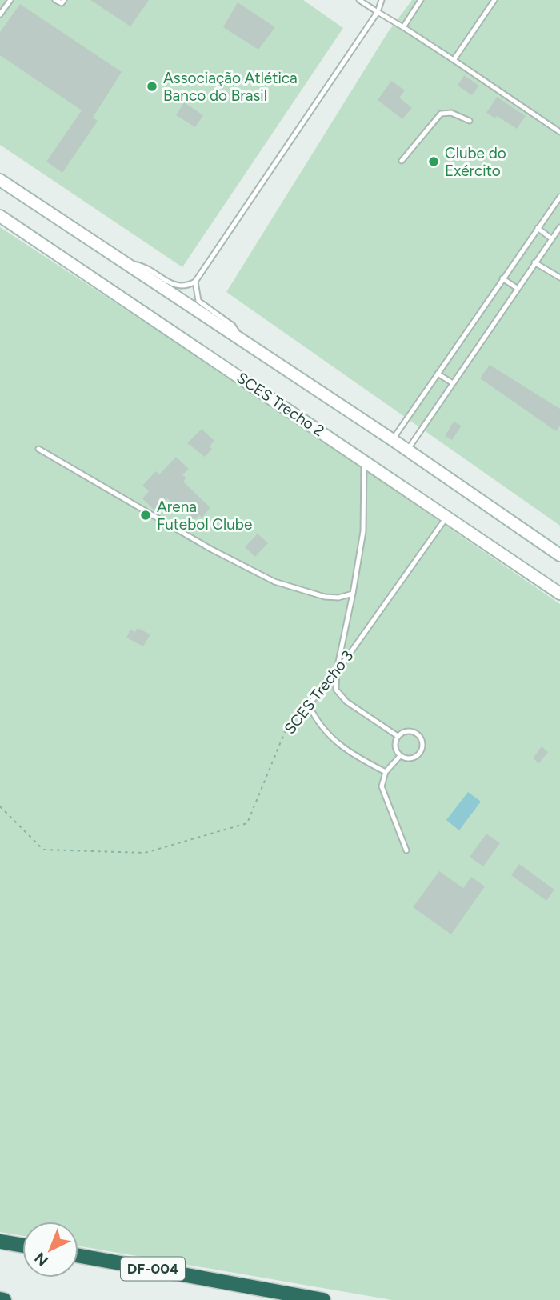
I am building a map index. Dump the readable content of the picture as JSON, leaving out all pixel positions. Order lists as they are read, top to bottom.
{
  "streets": {
    "highway": ["DF-004"],
    "main road": ["SCES Trecho 2"],
    "lane": ["SCES Trecho 3"]
  },
  "crossings": [
    ["SCES Trecho 2", "SCES Trecho 3"]
  ],
  "places": ["Associação Atlética Banco do Brasil", "Clube do Exército", "Arena Futebol Clube"],
  "north": "bottom left"
}
